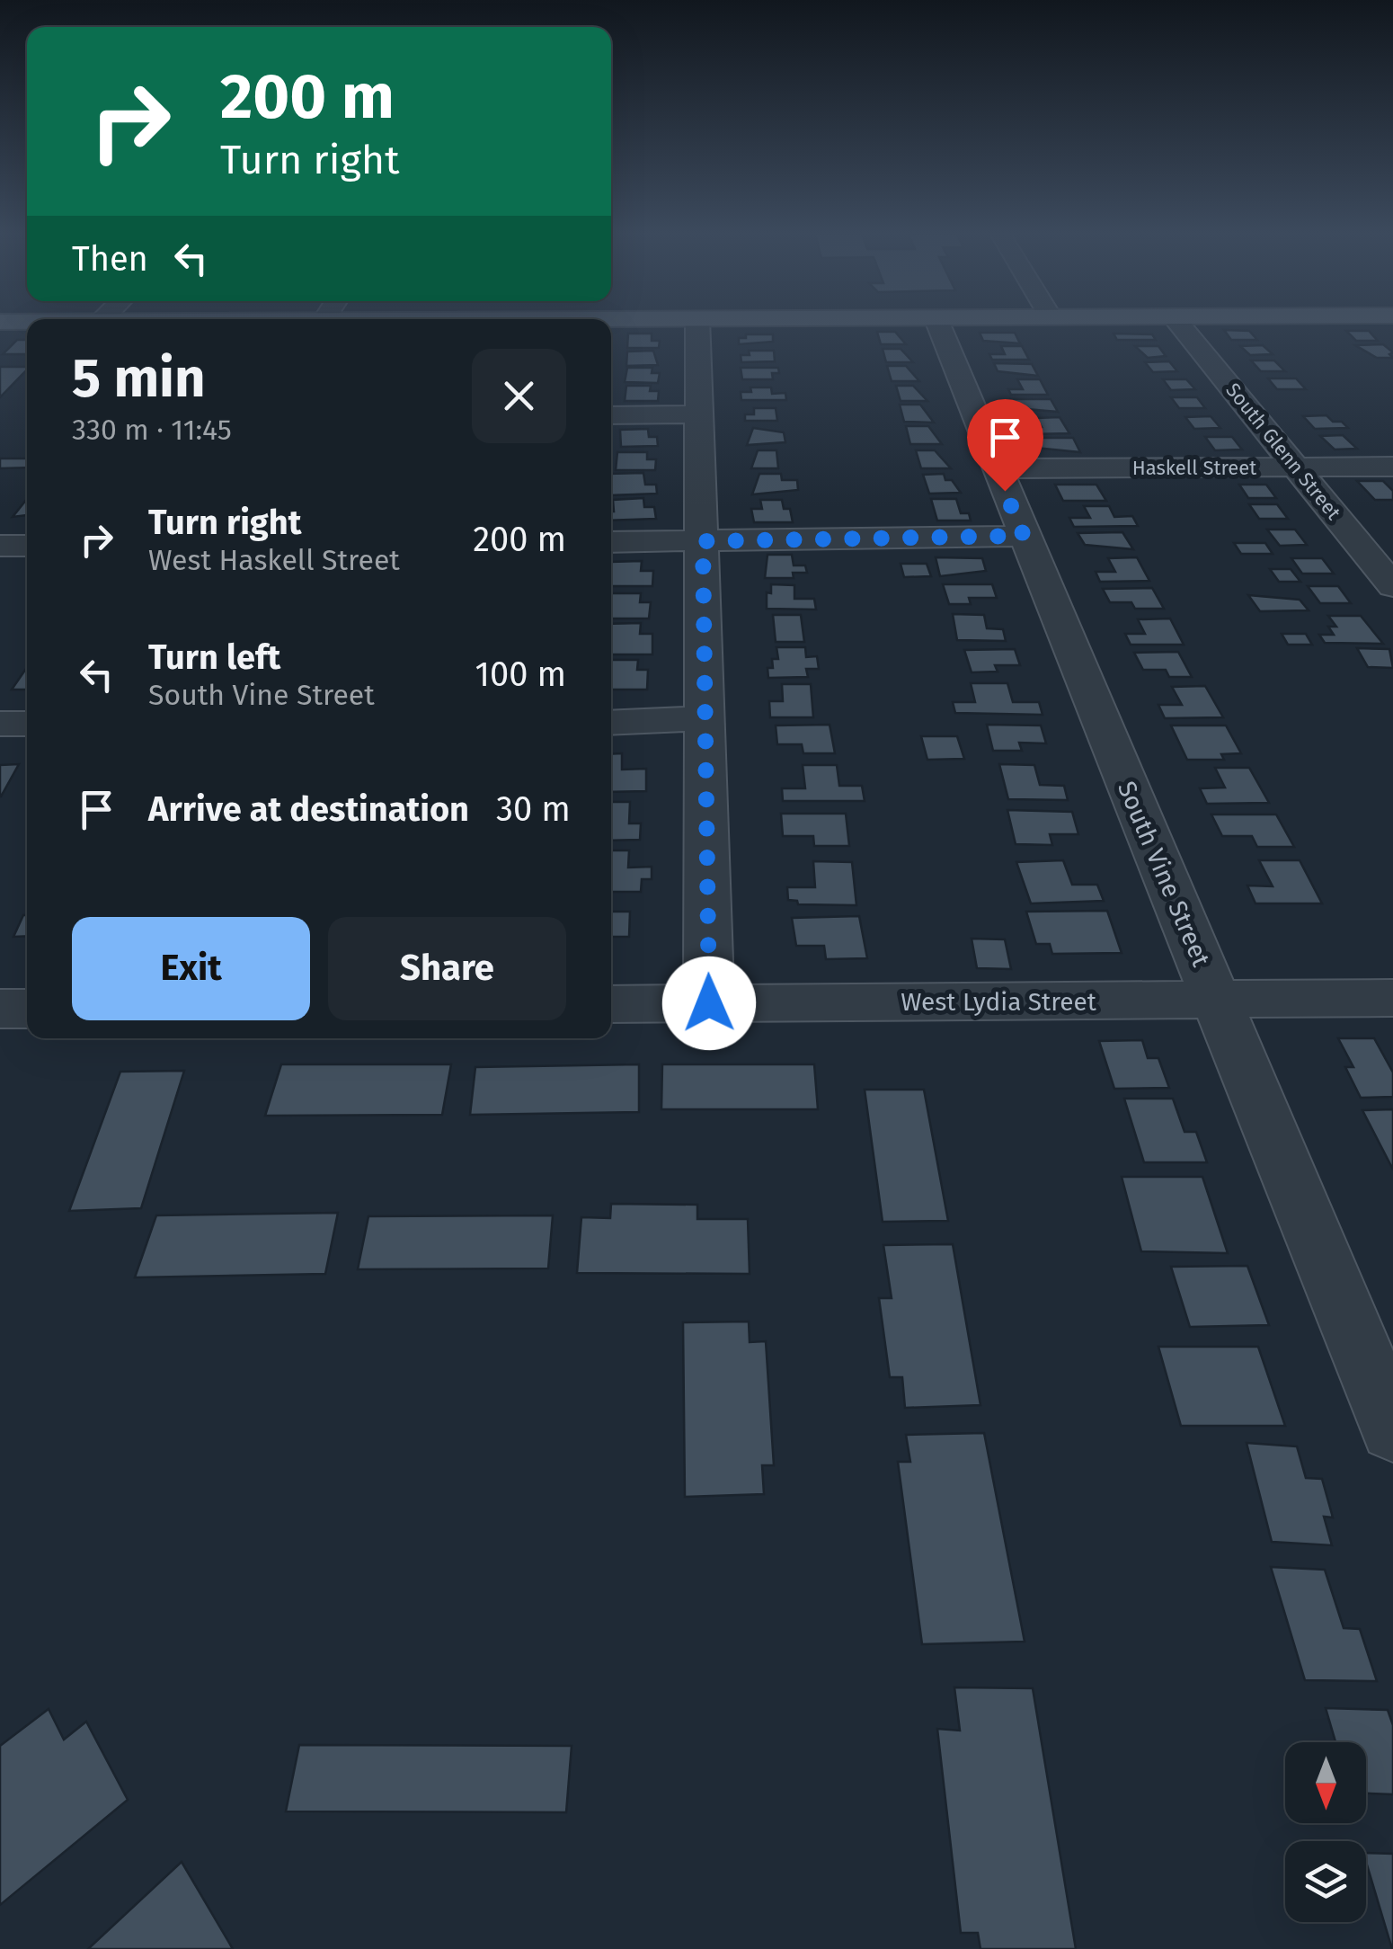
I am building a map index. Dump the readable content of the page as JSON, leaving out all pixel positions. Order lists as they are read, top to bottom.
{
  "streets": {
    "street": [
      "South Glenn Street",
      "Haskell Street",
      "South Vine Street",
      "West Lydia Street"
    ]
  },
  "crossings": [
    ["South Glenn Street", "Haskell Street"],
    ["Haskell Street", "South Vine Street"],
    ["South Vine Street", "West Lydia Street"]
  ],
  "north": "bottom",
  "page": {
    "turn": ["200 m", "Turn right"],
    "then": "Then",
    "heading": ["5 min", "330 m · 11:45"],
    "list": [
      {
        "name": "Turn right",
        "note": "West Haskell Street",
        "value": "200 m"
      },
      {
        "name": "Turn left",
        "note": "South Vine Street",
        "value": "100 m"
      },
      {
        "name": "Arrive at destination",
        "value": "30 m"
      }
    ],
    "buttons": ["Exit", "Share"]
  }
}
